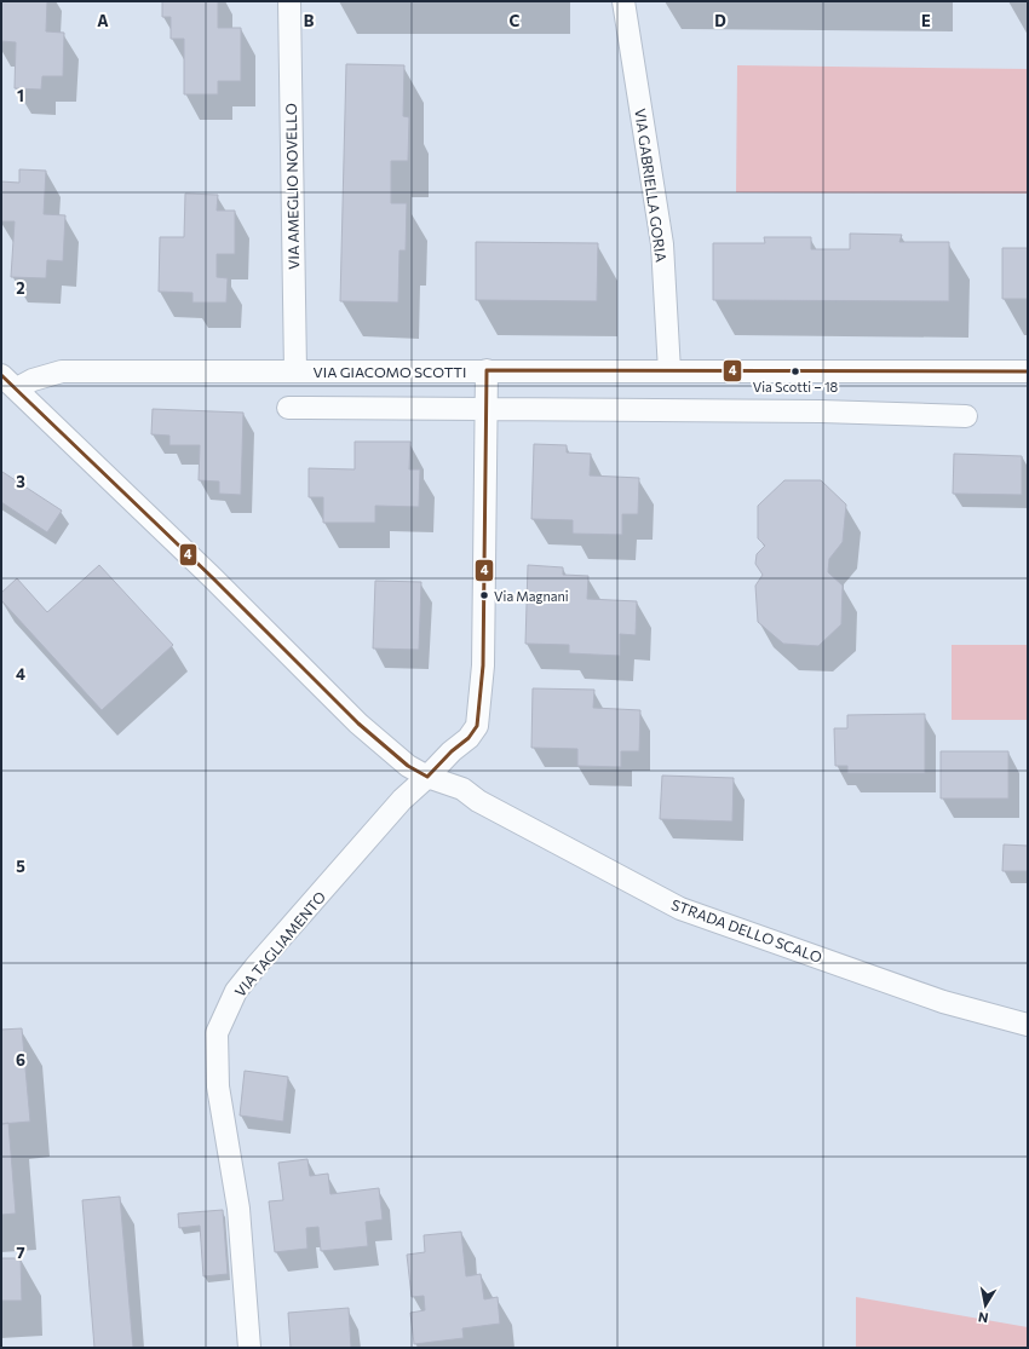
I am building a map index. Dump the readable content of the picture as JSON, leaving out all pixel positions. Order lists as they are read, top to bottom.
{
  "streets": {
    "street": [
      "VIA GABRIELLA GORIA",
      "VIA AMEGLIO NOVELLO",
      "VIA GIACOMO SCOTTI",
      "STRADA DELLO SCALO",
      "VIA TAGLIAMENTO"
    ]
  },
  "crossings": [
    ["VIA GABRIELLA GORIA", "VIA GIACOMO SCOTTI"],
    ["VIA AMEGLIO NOVELLO", "VIA GIACOMO SCOTTI"],
    ["VIA GIACOMO SCOTTI", "STRADA DELLO SCALO"],
    ["VIA GIACOMO SCOTTI", "VIA TAGLIAMENTO"],
    ["STRADA DELLO SCALO", "VIA TAGLIAMENTO"]
  ],
  "places": ["Via Scotti – 18", "Via Magnani"],
  "lines": ["transit line 4"],
  "north": "bottom",
  "grid": {
    "columns": [
      "A",
      "B",
      "C",
      "D",
      "E"
    ],
    "rows": [
      "1",
      "2",
      "3",
      "4",
      "5",
      "6",
      "7"
    ]
  }
}
